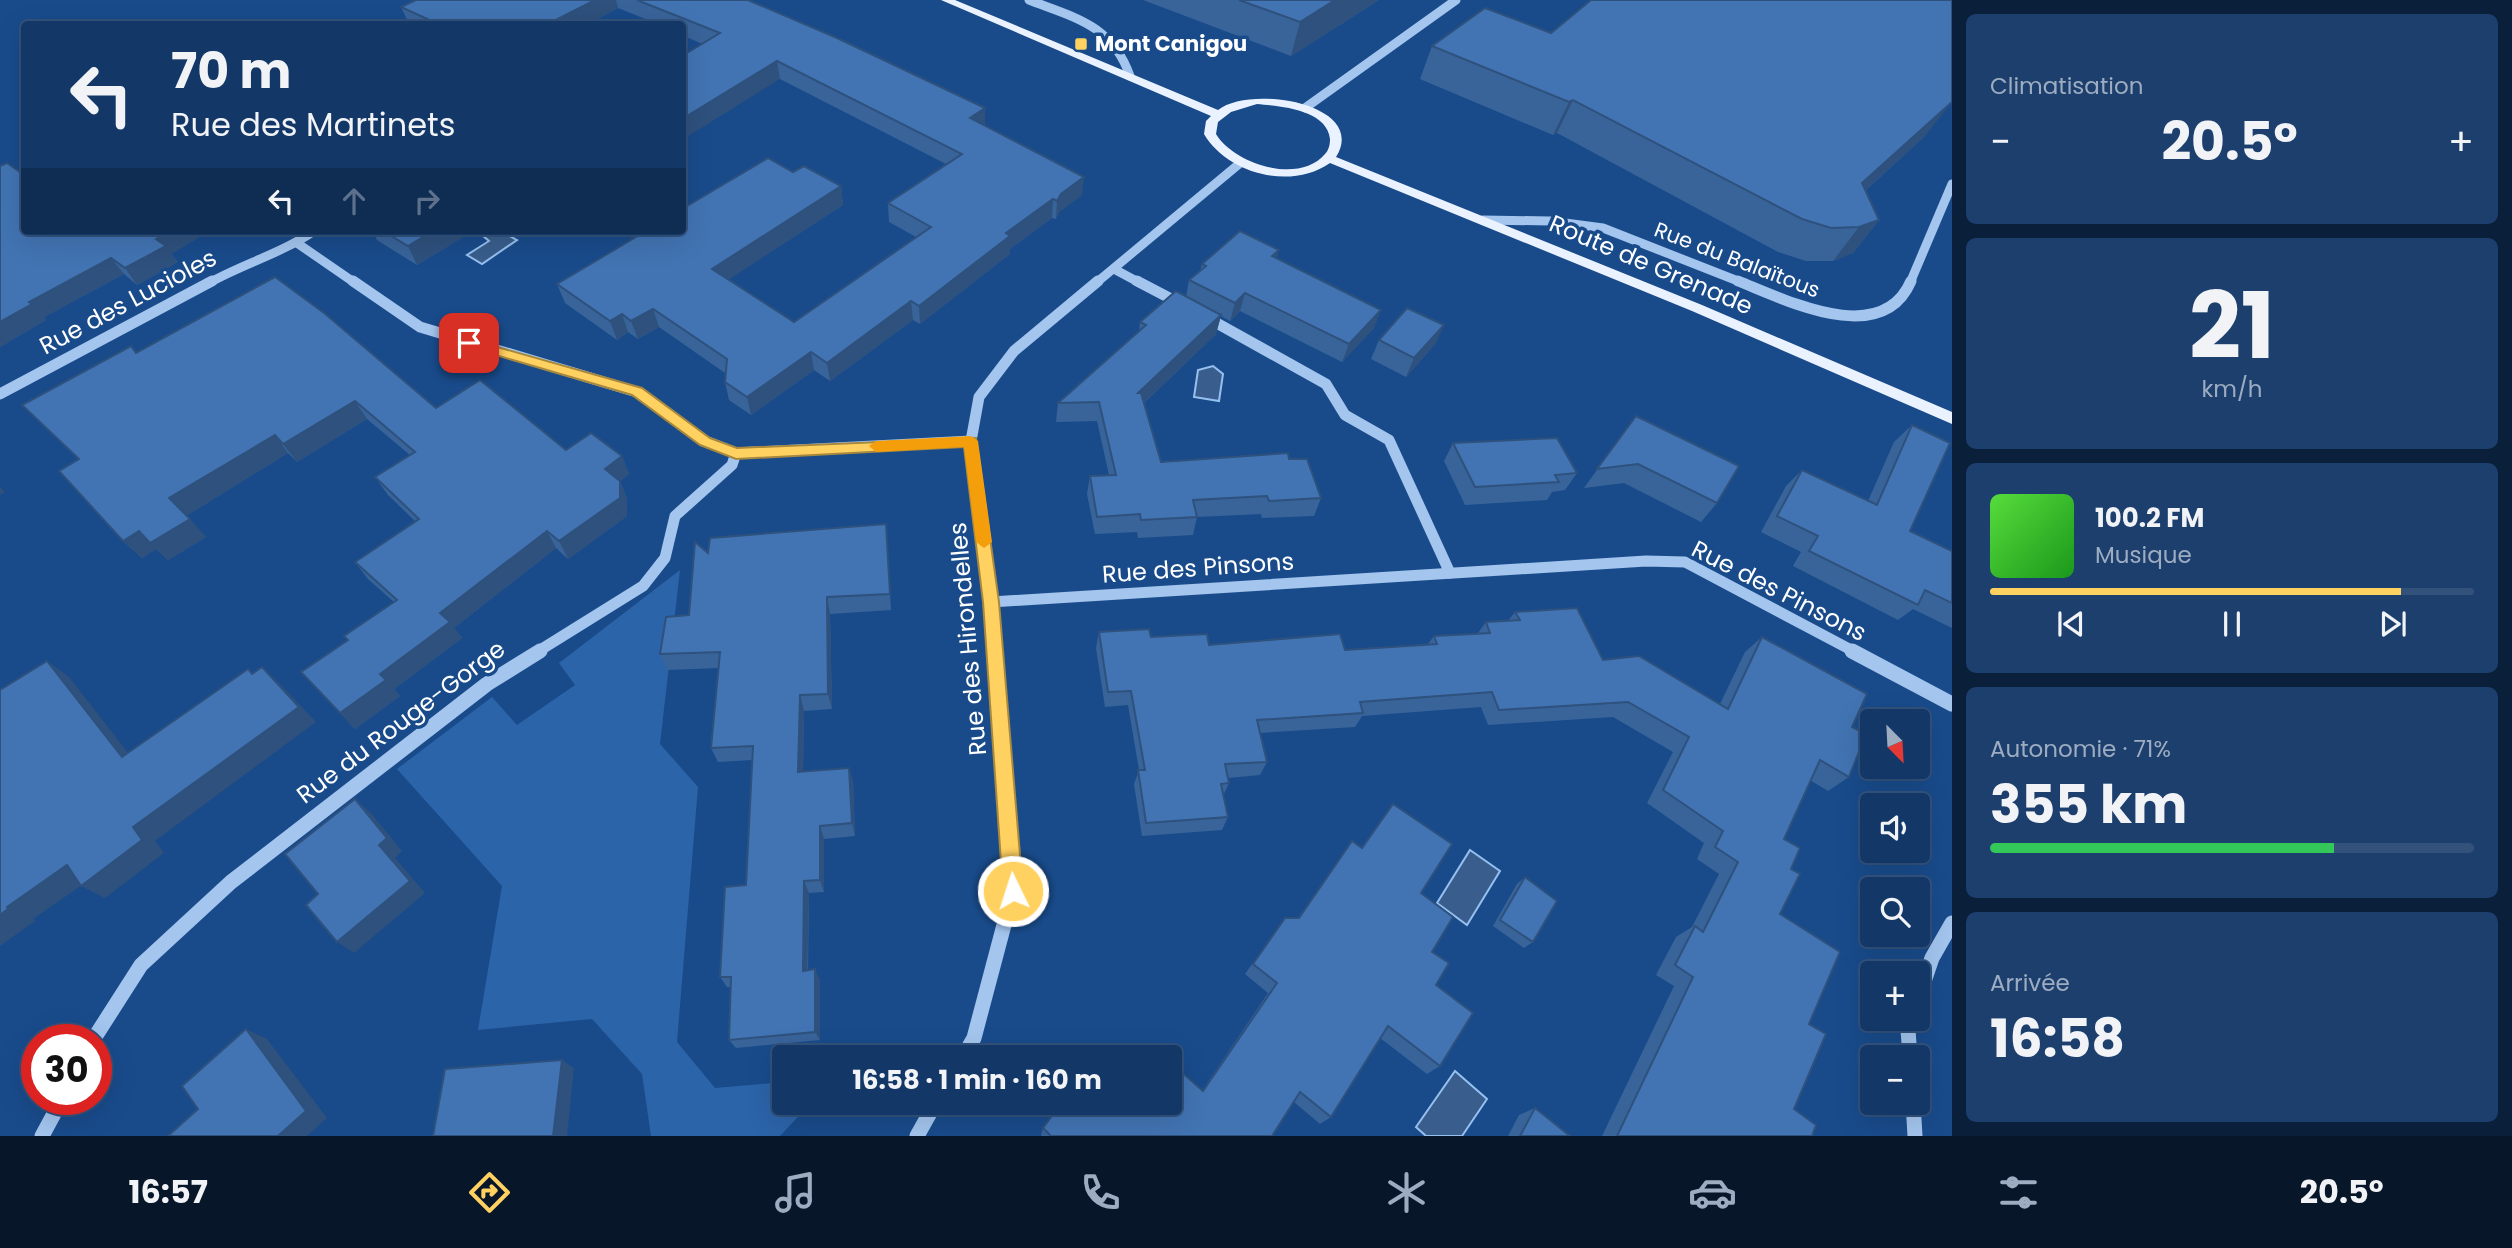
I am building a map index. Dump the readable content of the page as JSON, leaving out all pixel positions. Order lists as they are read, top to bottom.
{
  "streets": {
    "main road": ["Route de Grenade"],
    "street": [
      "Rue du Balaïtous",
      "Rue des Lucioles",
      "Rue des Pinsons",
      "Rue des Hirondelles",
      "Rue du Rouge-Gorge"
    ]
  },
  "crossings": [
    ["Rue du Balaïtous", "Route de Grenade"],
    ["Route de Grenade", "Rue des Hirondelles"],
    ["Rue des Pinsons", "Rue des Hirondelles"]
  ],
  "places": {
    "transit": ["Mont Canigou"]
  },
  "north": "bottom right",
  "page": {
    "tile": [
      "Climatisation",
      ["21", "km/h"],
      ["Autonomie · 71%", "355 km"],
      ["Arrivée", "16:58"]
    ],
    "turn": ["70 m", "Rue des Martinets"],
    "heat": ["−", "20.5°", "+"],
    "song": ["100.2 FM", "Musique"],
    "map_buttons": ["+", "−"],
    "limit": "30",
    "trip": "16:58 · 1 min · 160 m",
    "tabs": ["16:57", "20.5°"]
  }
}
